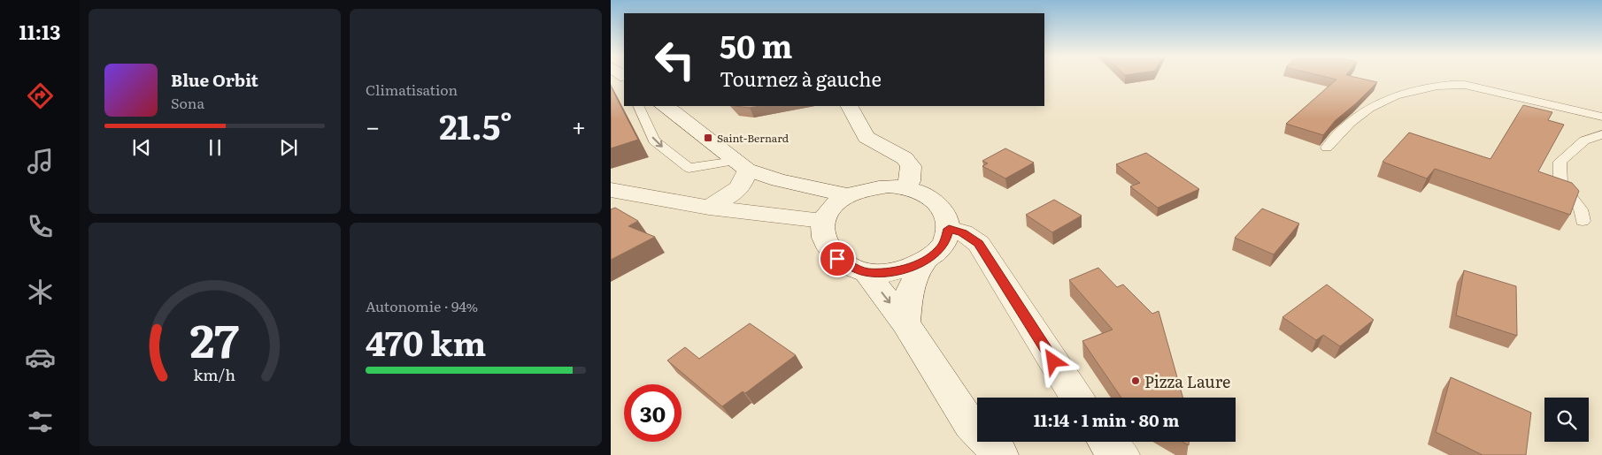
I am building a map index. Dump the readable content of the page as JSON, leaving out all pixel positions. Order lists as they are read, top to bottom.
{
  "places": {
    "transit": ["Saint-Bernard"],
    "other": ["Pizza Laure"]
  },
  "page": {
    "tabs": "11:13",
    "tile": [
      "Climatisation",
      ["Autonomie · 94%", "470 km"]
    ],
    "turn": ["50 m", "Tournez à gauche"],
    "song": ["Blue Orbit", "Sona"],
    "heat": ["−", "21.5°", "+"],
    "limit": "30",
    "trip": "11:14 · 1 min · 80 m",
    "gauge": ["27", "km/h"]
  }
}
